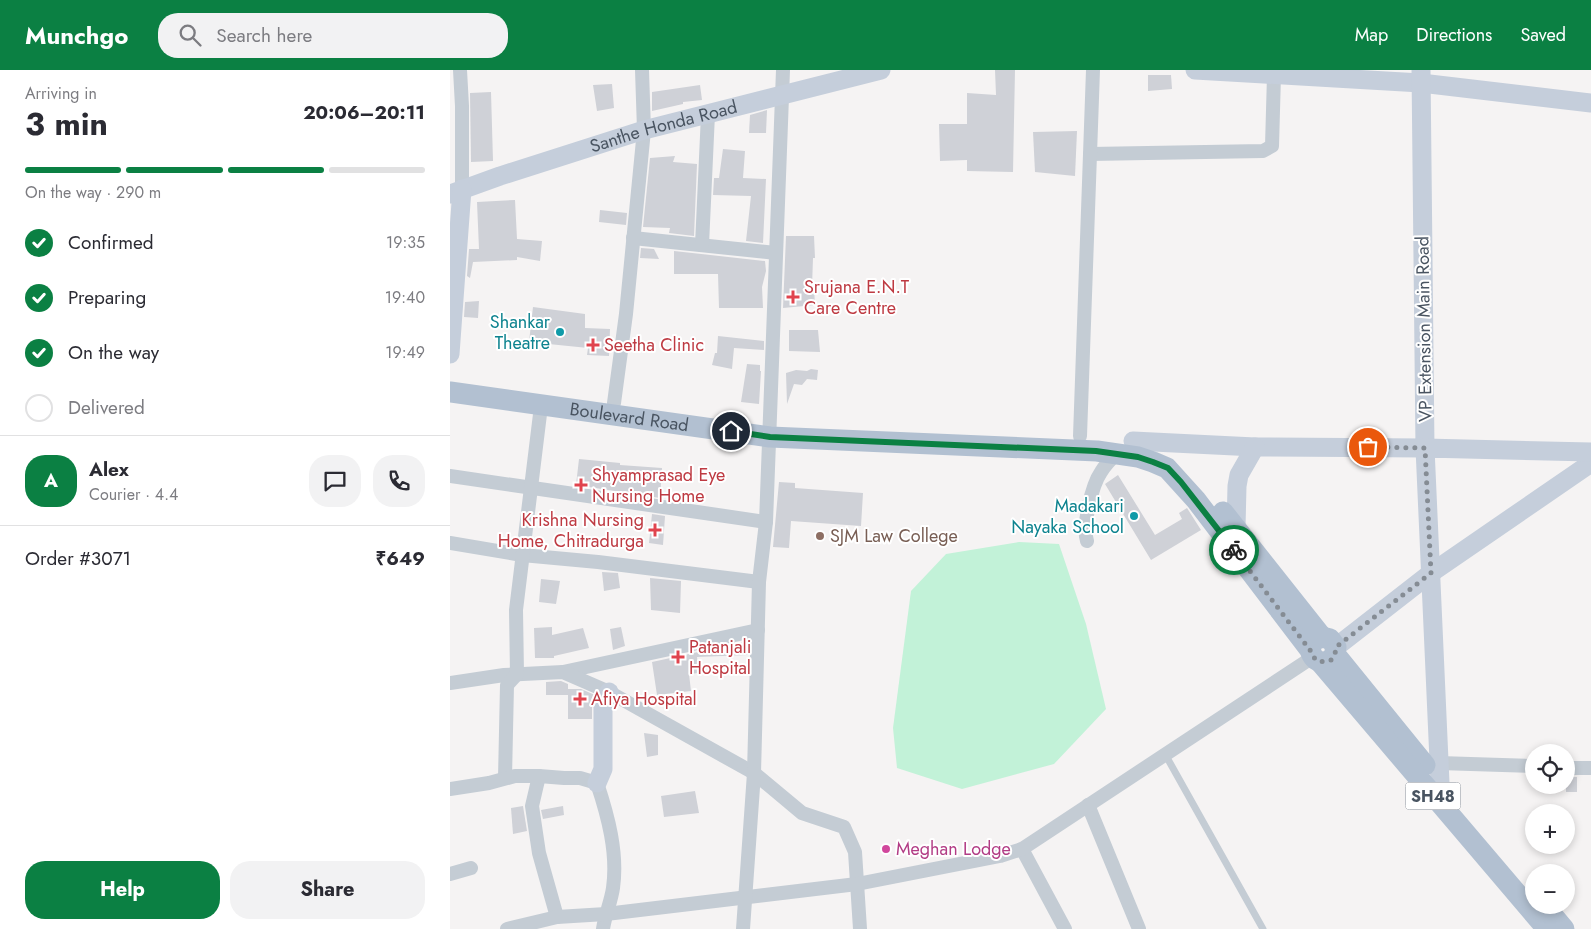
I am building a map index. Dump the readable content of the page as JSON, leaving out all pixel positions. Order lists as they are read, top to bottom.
{
  "streets": {
    "main road": [
      "Santhe Honda Road",
      "VP Extension Main Road",
      "Boulevard Road",
      "SH48"
    ]
  },
  "crossings": [
    ["VP Extension Main Road", "Boulevard Road"],
    ["VP Extension Main Road", "SH48"],
    ["Boulevard Road", "SH48"]
  ],
  "places": {
    "health": [
      "Srujana E.N.T Care Centre",
      "Seetha Clinic",
      "Shyamprasad Eye Nursing Home",
      "Krishna Nursing Home, Chitradurga",
      "Patanjali Hospital",
      "Afiya Hospital"
    ],
    "other": [
      "Shankar Theatre",
      "Madakari Nayaka School",
      "SJM Law College",
      "Meghan Lodge"
    ]
  },
  "page": {
    "header": "Munchgo",
    "search": "Search here",
    "nav": ["Map", "Directions", "Saved"],
    "heading": ["3 min", "Arriving in", "20:06–20:11"],
    "panel": [
      "Alex",
      "Courier · 4.4",
      "Order #3071",
      "₹649"
    ],
    "bar": "On the way · 290 m",
    "list": [
      ["Confirmed", "19:35"],
      ["Preparing", "19:40"],
      ["On the way", "19:49"],
      "Delivered"
    ],
    "round": "A",
    "map_buttons": ["+", "−"],
    "buttons": ["Help", "Share"]
  }
}
